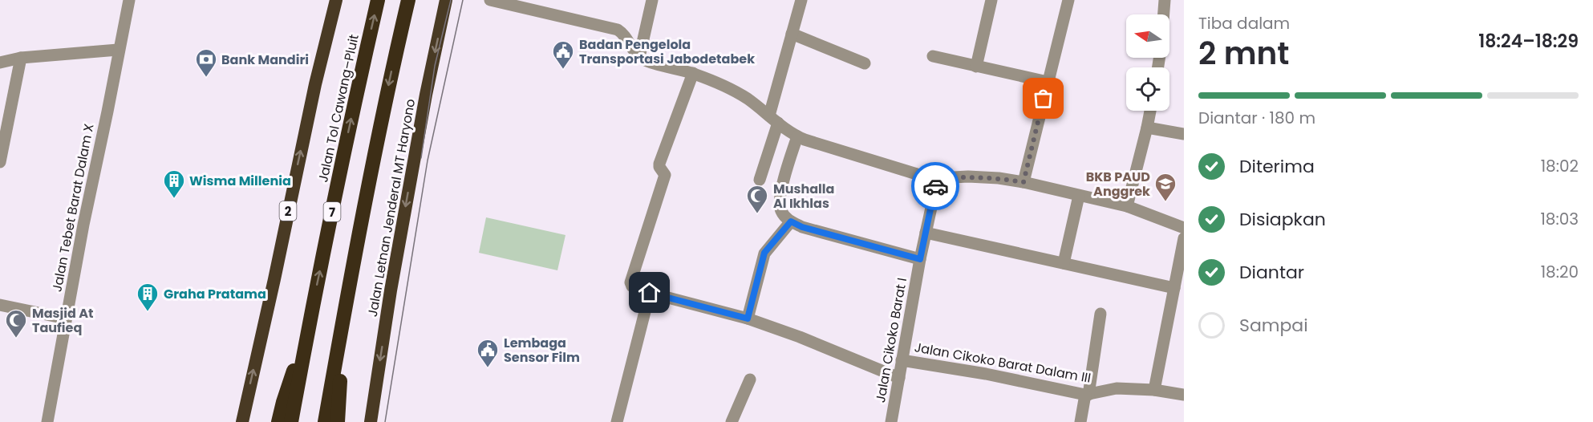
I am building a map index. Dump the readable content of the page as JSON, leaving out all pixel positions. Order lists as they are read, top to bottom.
{
  "streets": {
    "highway": [
      "Jalan Tol Cawang–Pluit",
      "Jalan Letnan Jenderal MT Haryono",
      "2",
      "7"
    ],
    "street": ["Jalan Tebet Barat Dalam X", "Jalan Cikoko Barat I", "Jalan Cikoko Barat Dalam III"]
  },
  "crossings": [
    ["Jalan Cikoko Barat I", "Jalan Cikoko Barat Dalam III"]
  ],
  "places": {
    "public building": ["Badan Pengelola Transportasi Jabodetabek", "Lembaga Sensor Film"],
    "bank": ["Bank Mandiri"],
    "building": ["Wisma Millenia", "Graha Pratama"],
    "school or university": ["BKB PAUD Anggrek"],
    "mosque": ["Mushalla Al Ikhlas", "Masjid At Taufieq"]
  },
  "north": "left",
  "page": {
    "heading": ["2 mnt", "Tiba dalam", "18:24–18:29"],
    "bar": "Diantar · 180 m",
    "list": [
      ["Diterima", "18:02"],
      ["Disiapkan", "18:03"],
      ["Diantar", "18:20"],
      "Sampai"
    ]
  }
}
